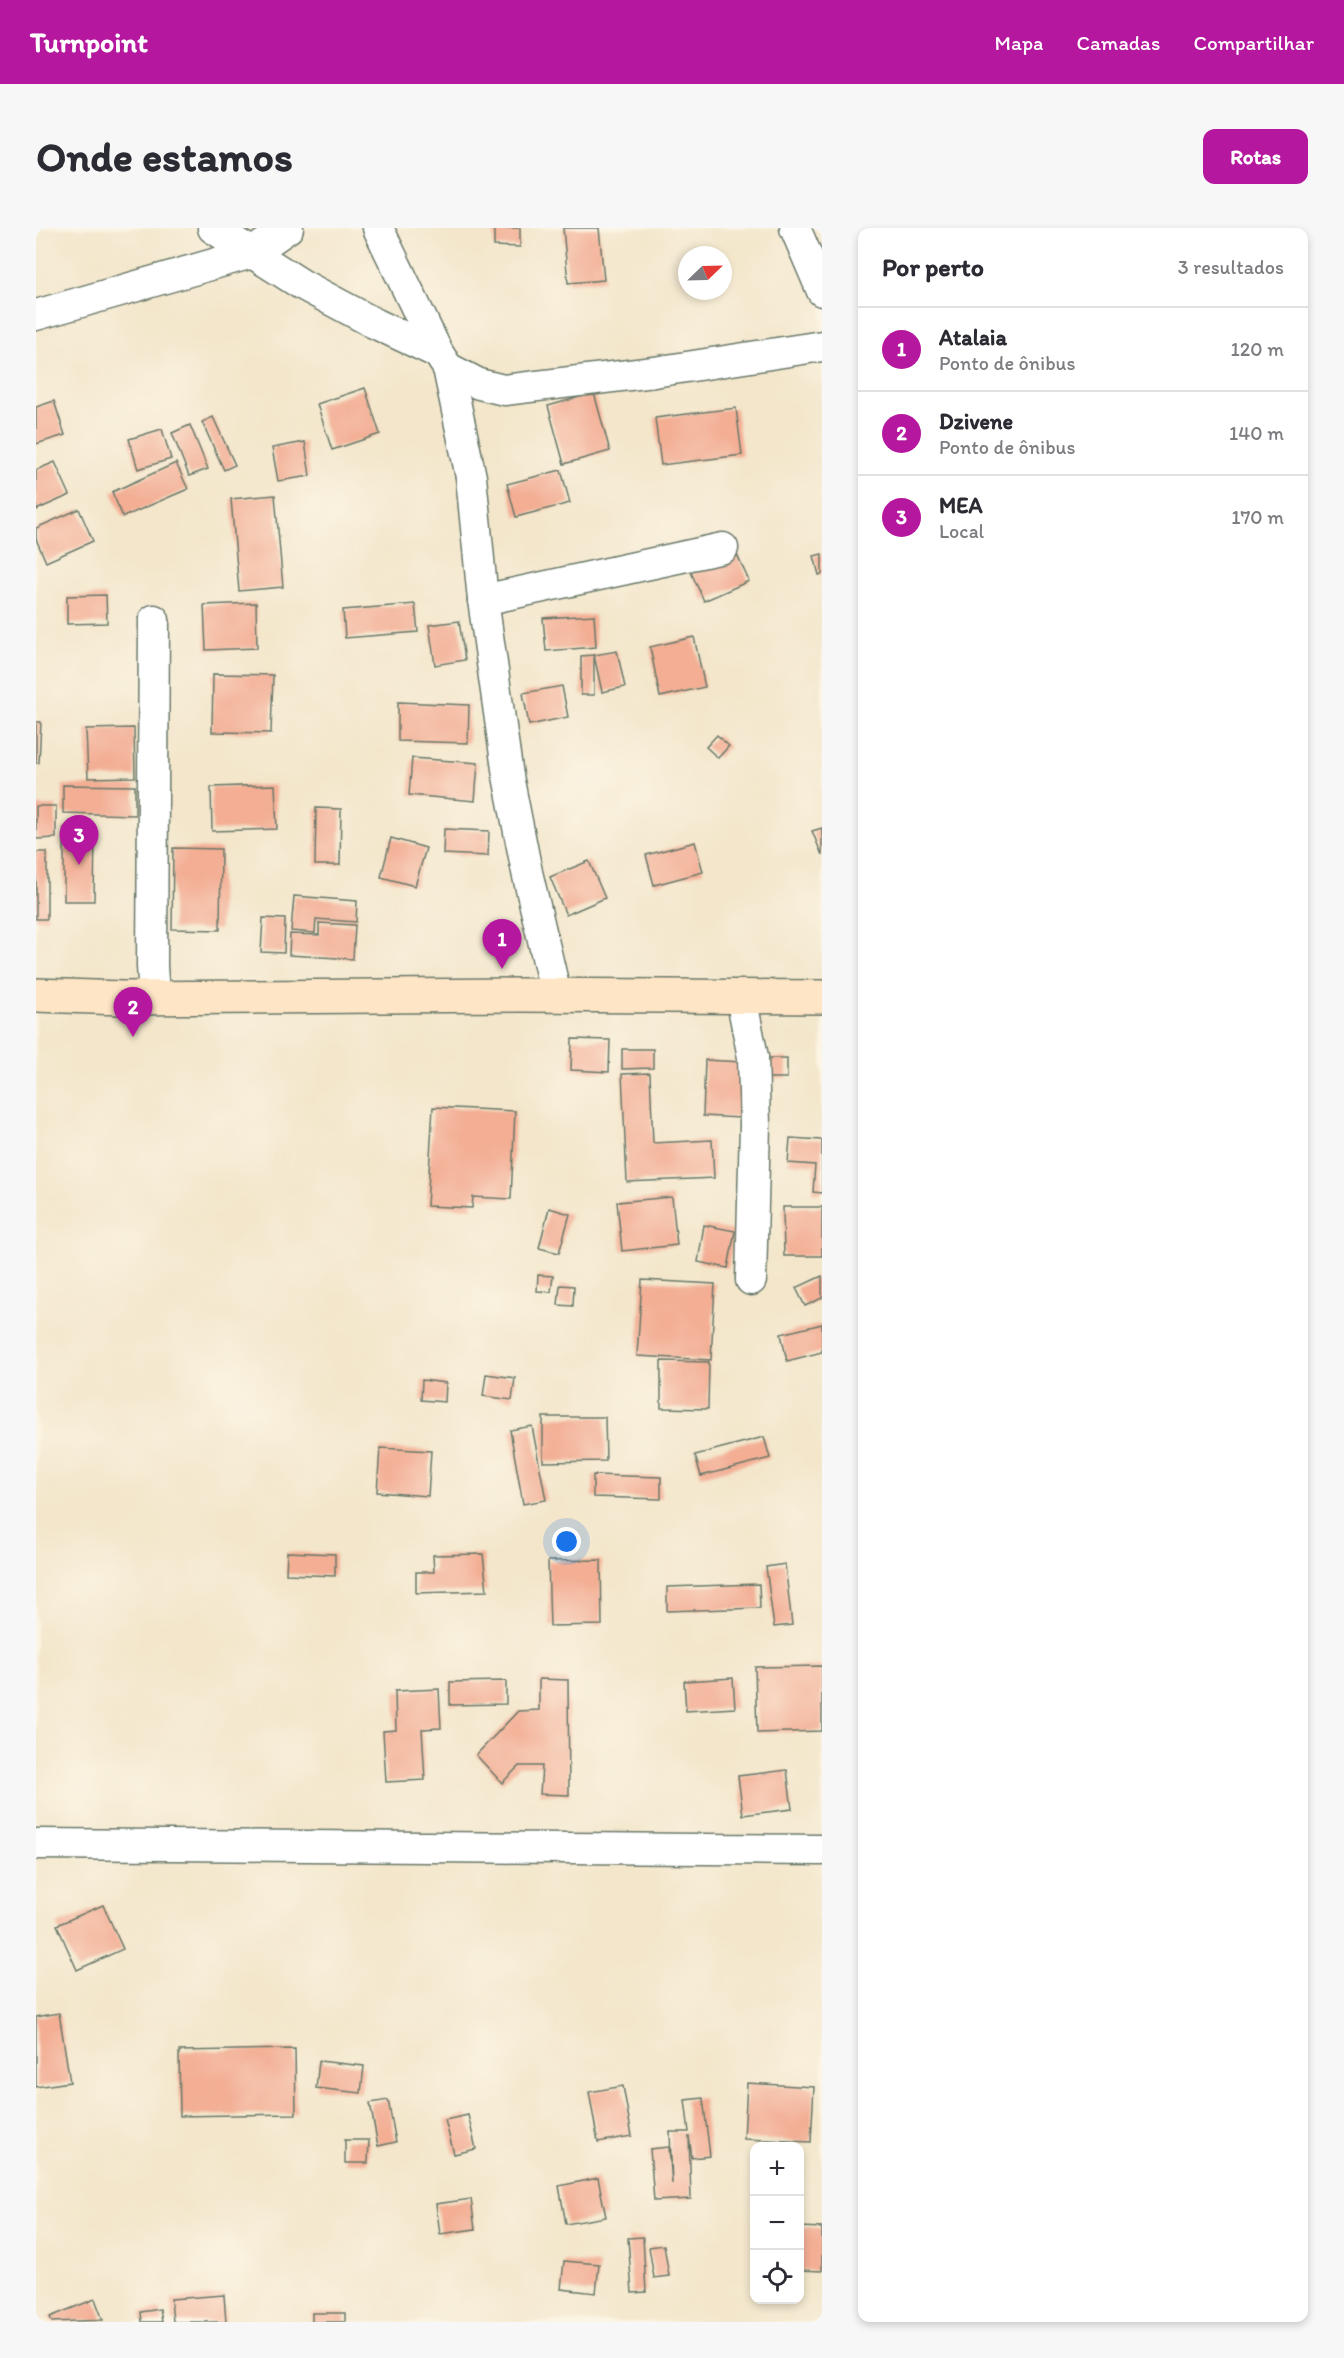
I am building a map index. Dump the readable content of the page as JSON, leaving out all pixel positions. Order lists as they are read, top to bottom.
{
  "north": "top right",
  "page": {
    "header": "Turnpoint",
    "nav": ["Mapa", "Camadas", "Compartilhar"],
    "buttons": "Rotas",
    "title": "Onde estamos",
    "heading": ["Por perto", "3 resultados"],
    "list": [
      {
        "mark": "1",
        "name": "Atalaia",
        "note": "Ponto de ônibus",
        "value": "120 m"
      },
      {
        "mark": "2",
        "name": "Dzivene",
        "note": "Ponto de ônibus",
        "value": "140 m"
      },
      {
        "mark": "3",
        "name": "MEA",
        "note": "Local",
        "value": "170 m"
      }
    ],
    "pins": ["3", "1", "2"],
    "map_buttons": ["+", "−"]
  }
}
